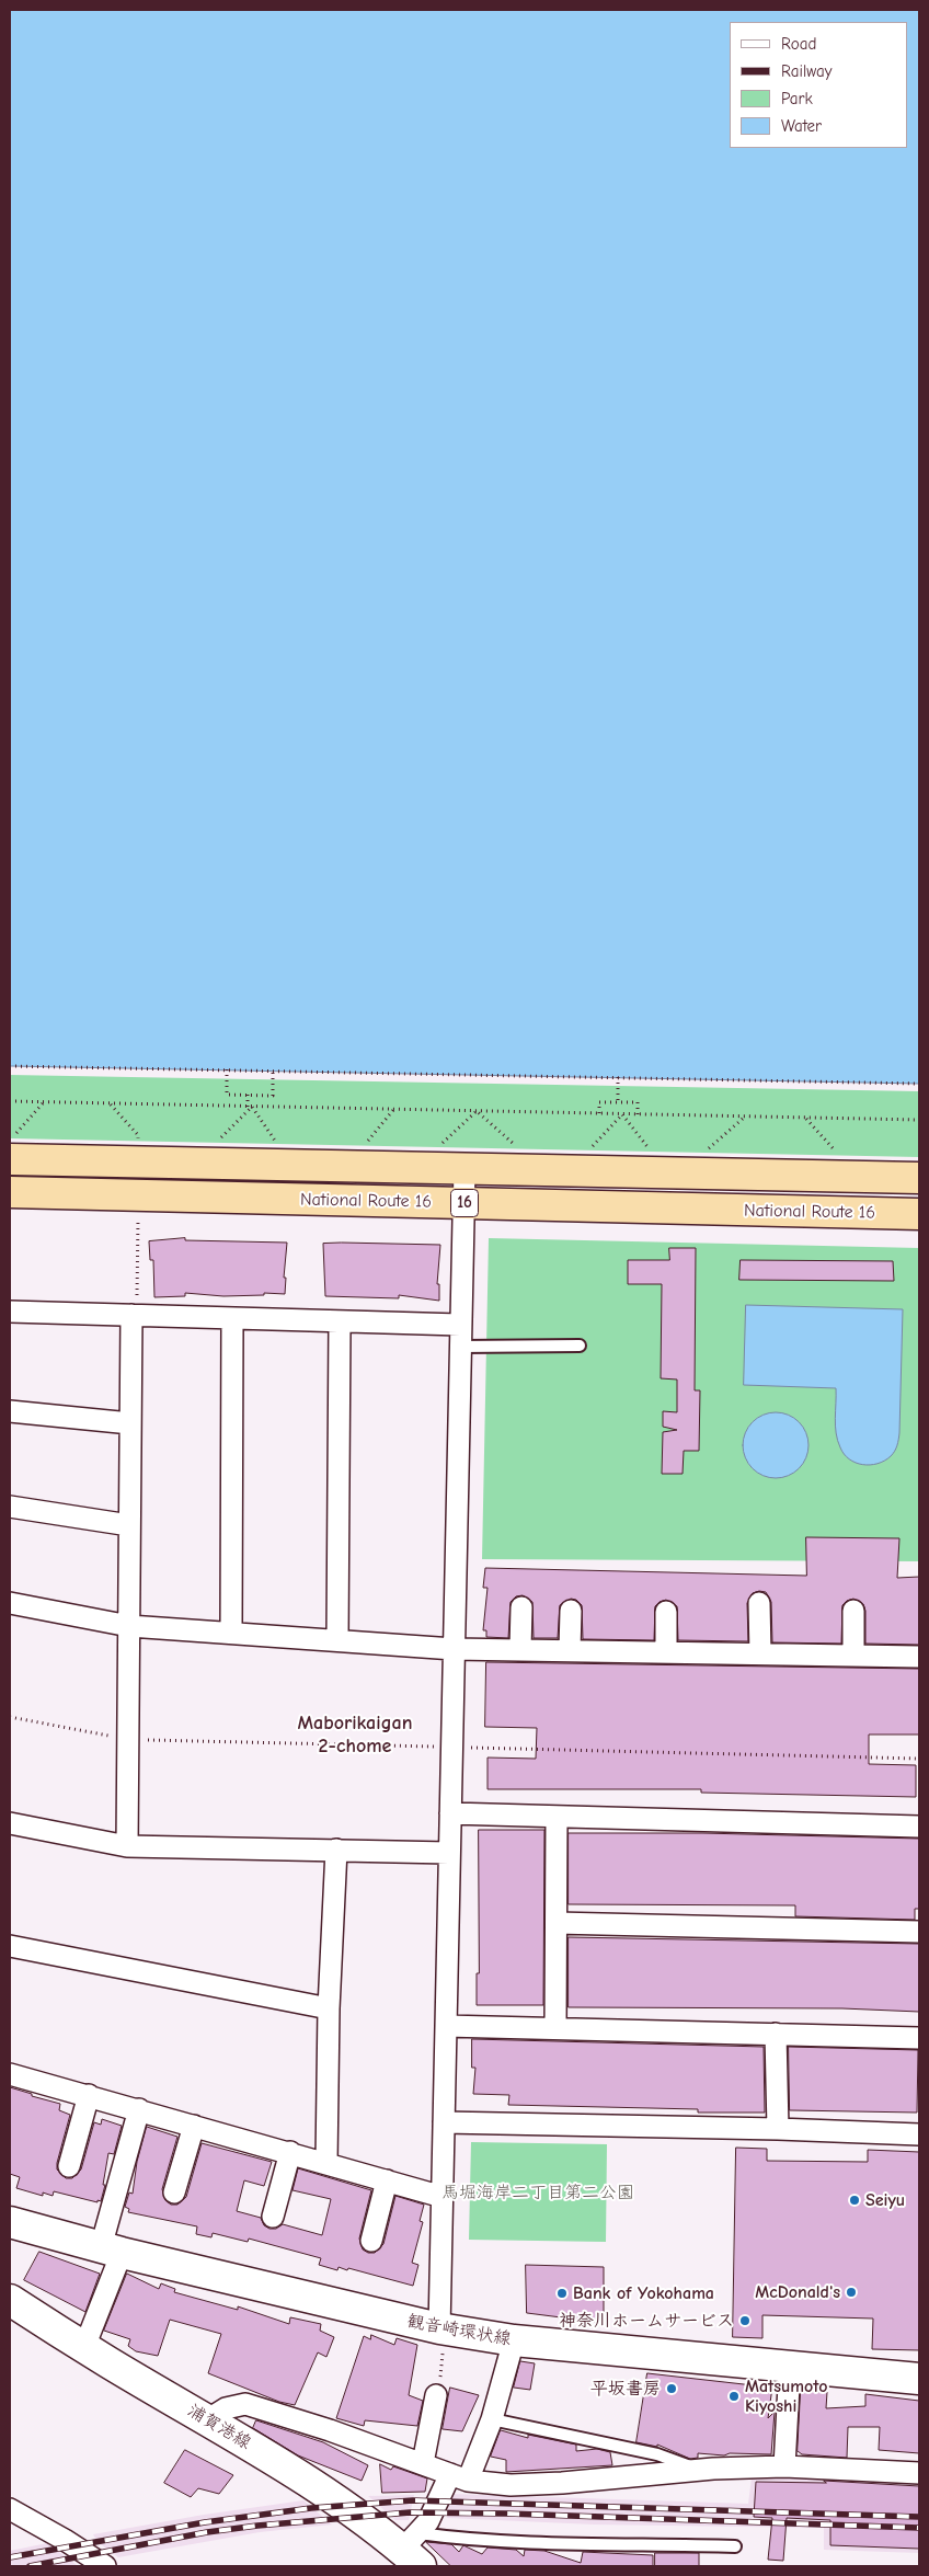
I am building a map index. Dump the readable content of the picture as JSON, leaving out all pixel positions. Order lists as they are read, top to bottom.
{
  "streets": {
    "highway": ["National Route 16", "16"],
    "main road": ["観音崎環状線", "浦賀港線"]
  },
  "districts": ["Maborikaigan 2-chome"],
  "parks": ["馬堀海岸二丁目第二公園"],
  "places": [
    "Seiyu",
    "McDonald's",
    "Bank of Yokohama",
    "神奈川ホームサービス",
    "平坂書房",
    "Matsumoto Kiyoshi"
  ],
  "legend": [
    "Road",
    "Railway",
    "Park",
    "Water"
  ]
}
